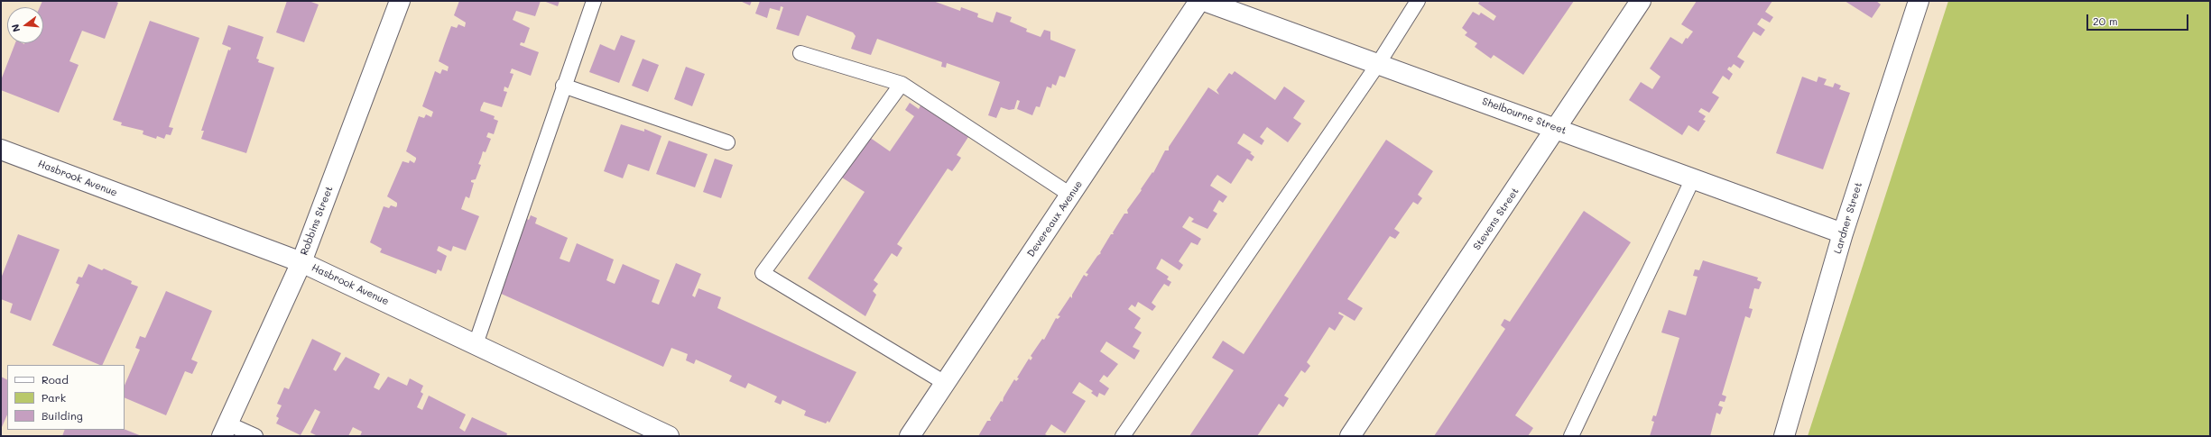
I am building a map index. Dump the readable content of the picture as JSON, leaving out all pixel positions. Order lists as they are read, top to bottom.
{
  "streets": {
    "street": [
      "Shelbourne Street",
      "Hasbrook Avenue",
      "Lardner Street",
      "Devereaux Avenue",
      "Stevens Street",
      "Robbins Street"
    ]
  },
  "crossings": [
    ["Shelbourne Street", "Lardner Street"],
    ["Shelbourne Street", "Stevens Street"],
    ["Hasbrook Avenue", "Robbins Street"]
  ],
  "legend": ["Road", "Park", "Building"],
  "scale_bar": "20 m",
  "north": "left"
}
